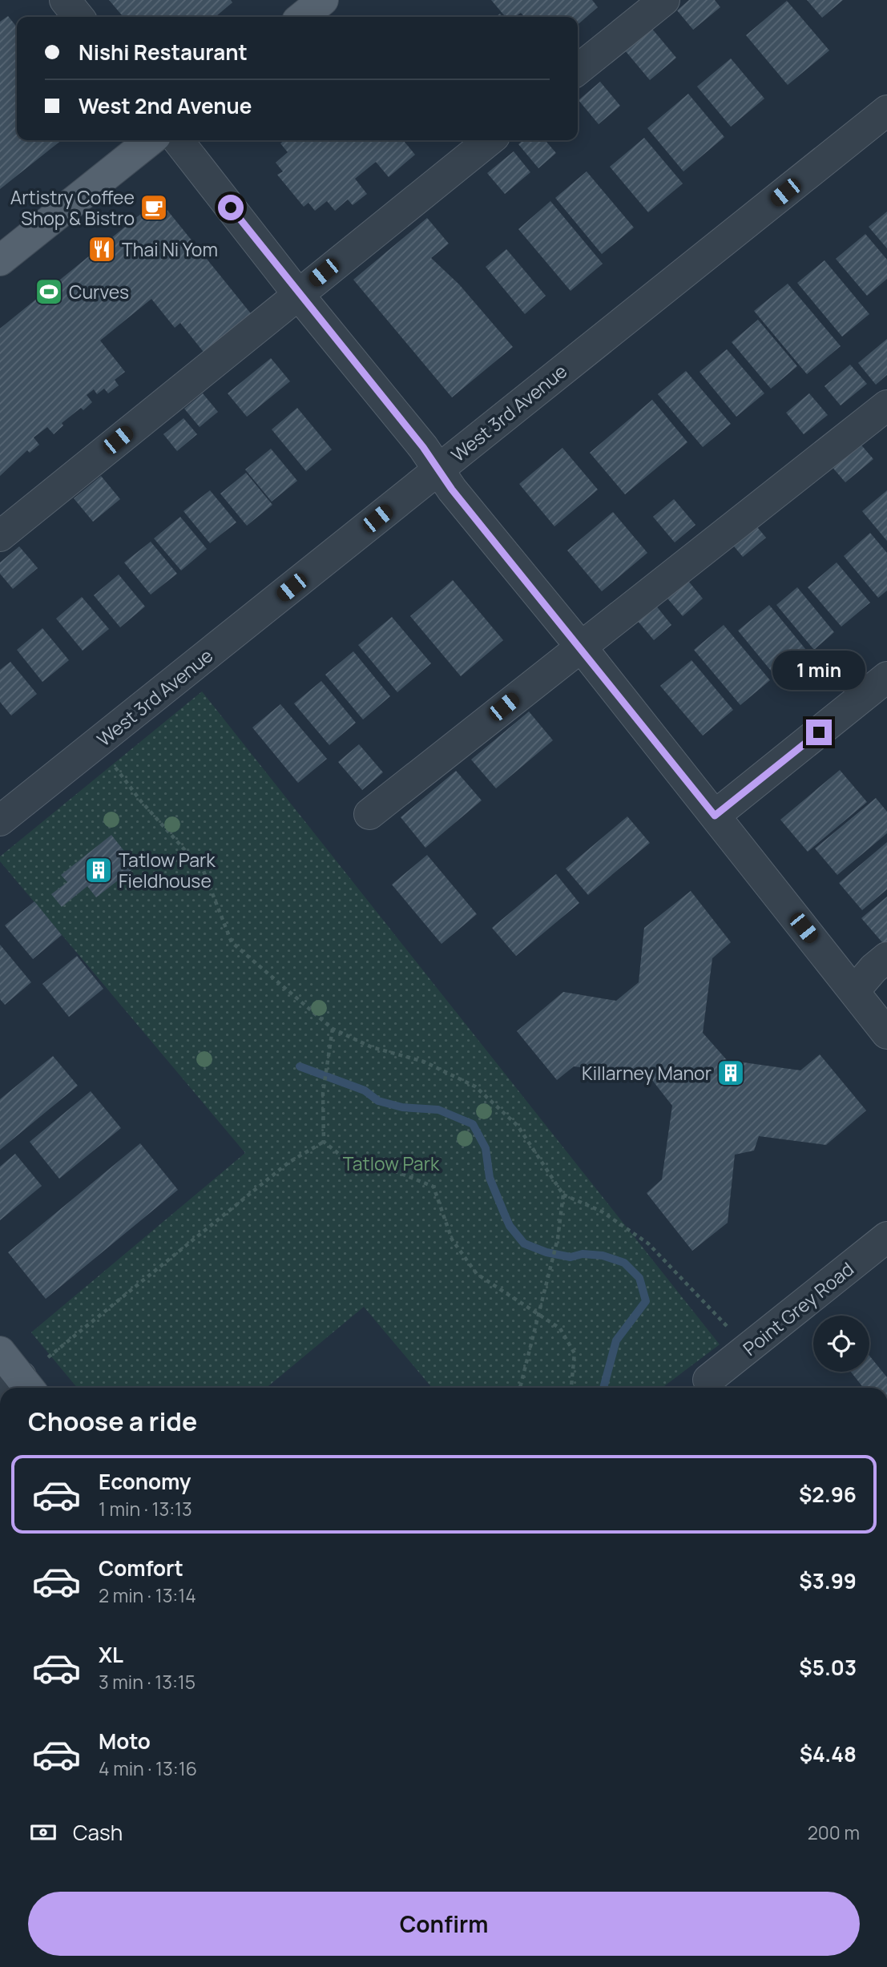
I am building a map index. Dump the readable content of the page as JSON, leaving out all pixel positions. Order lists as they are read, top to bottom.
{
  "streets": {
    "street": ["West 3rd Avenue", "Point Grey Road"]
  },
  "parks": ["Tatlow Park"],
  "places": {
    "cafe": ["Artistry Coffee Shop & Bistro"],
    "restaurant": ["Thai Ni Yom"],
    "sports": ["Curves"],
    "building": ["Tatlow Park Fieldhouse", "Killarney Manor"]
  },
  "page": {
    "banner": ["Nishi Restaurant", "West 2nd Avenue"],
    "bubble": "1 min",
    "heading": "Choose a ride",
    "list": [
      {
        "name": "Economy",
        "note": "1 min · 13:13",
        "value": "$2.96"
      },
      {
        "name": "Comfort",
        "note": "2 min · 13:14",
        "value": "$3.99"
      },
      {
        "name": "XL",
        "note": "3 min · 13:15",
        "value": "$5.03"
      },
      {
        "name": "Moto",
        "note": "4 min · 13:16",
        "value": "$4.48"
      }
    ],
    "pay": ["Cash", "200 m"],
    "buttons": "Confirm"
  }
}
